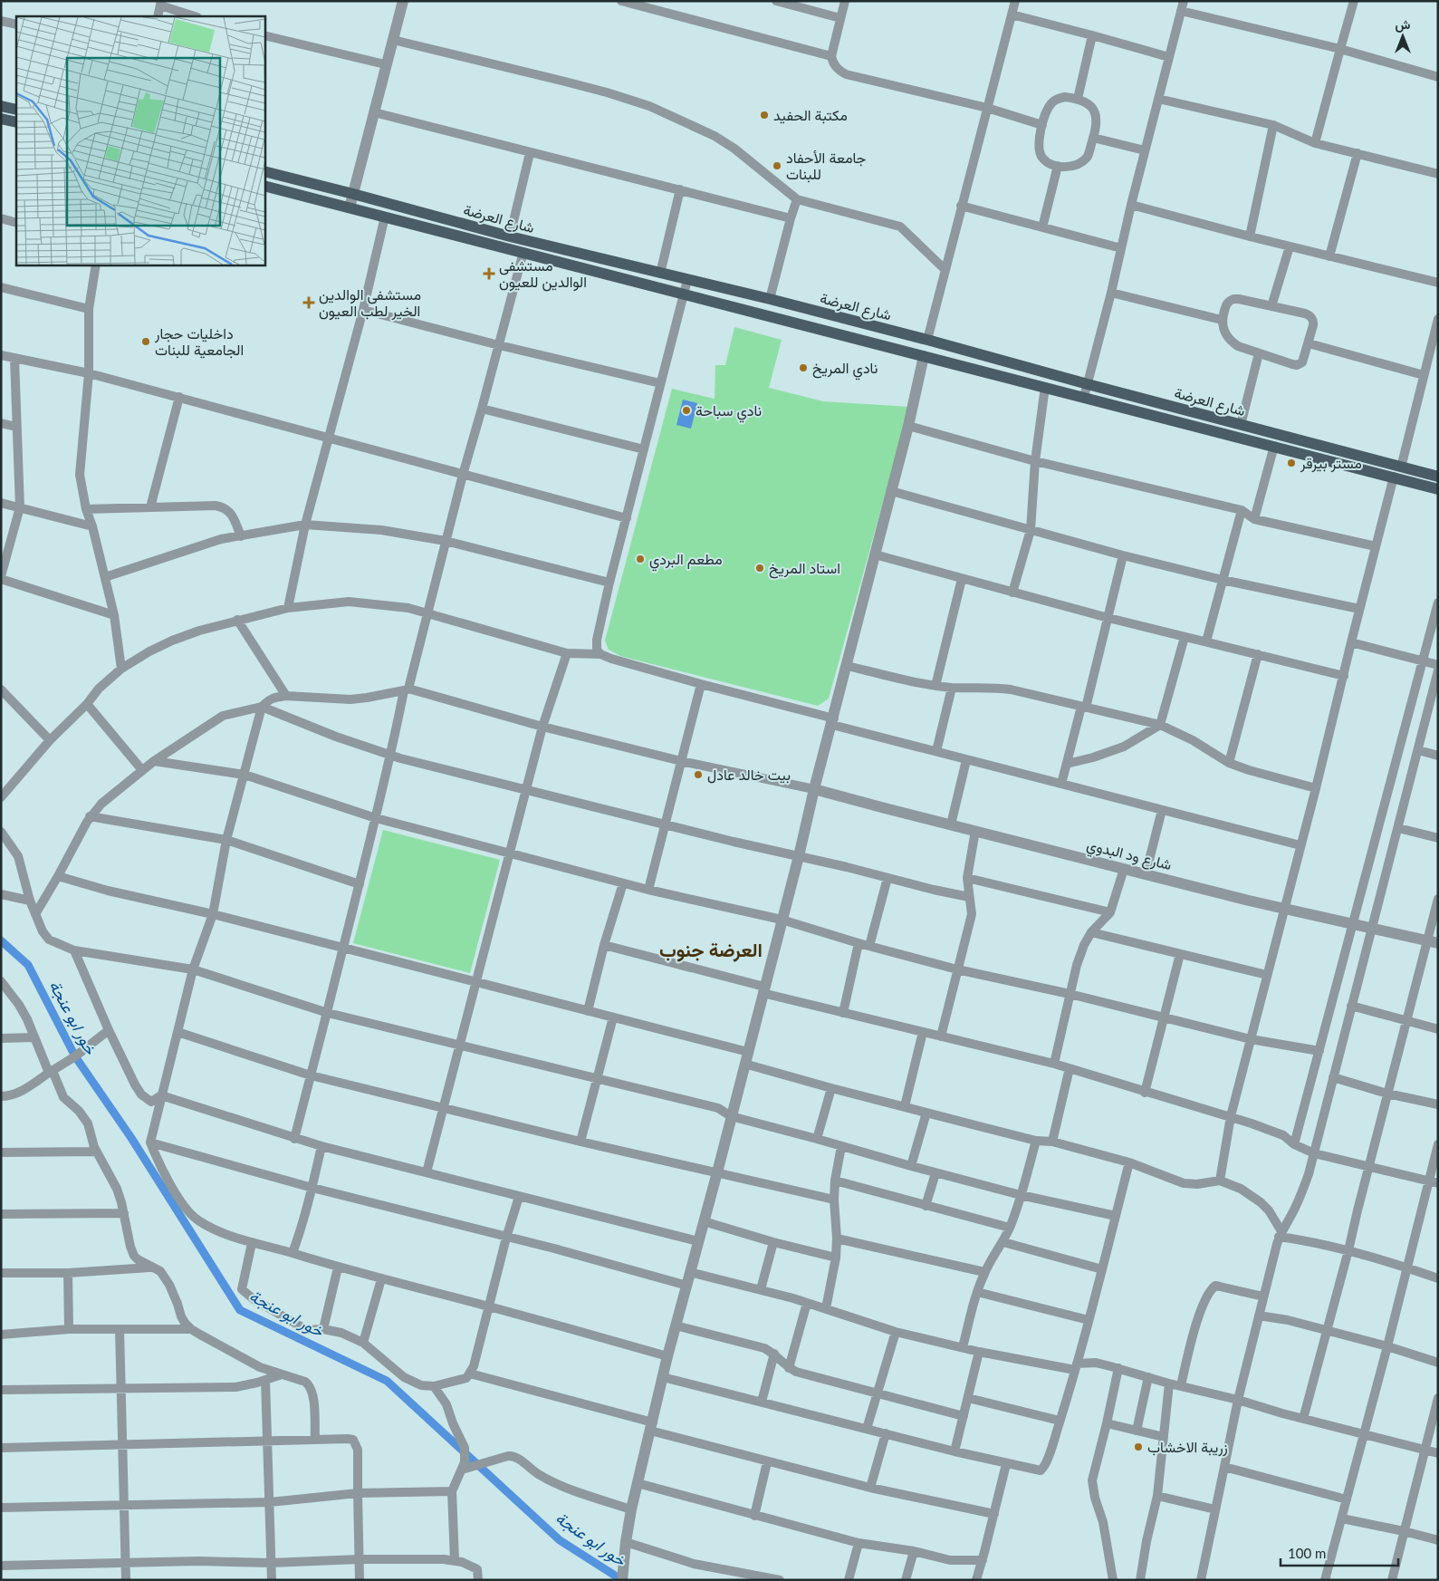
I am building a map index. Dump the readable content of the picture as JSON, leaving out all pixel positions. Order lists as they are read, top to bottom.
{
  "streets": {
    "main road": ["شارع العرضة"],
    "street": ["شارع ود البدوي"]
  },
  "districts": ["العرضة جنوب"],
  "water": ["خور ابو عنجة"],
  "places": {
    "other": [
      "مكتبة الحفيد",
      "جامعة الأحفاد للبنات",
      "داخليات حجار الجامعية للبنات",
      "نادي المريخ",
      "نادي سباحة",
      "مستر بيرقر",
      "مطعم البردي",
      "استاد المريخ",
      "بيت خالد عادل",
      "زريبة الاخشاب"
    ],
    "health": ["مستشفى الوالدين للعيون", "مستشفى الوالدين الخير لطب العيون"]
  },
  "scale_bar": "100 m",
  "north": "top"
}
